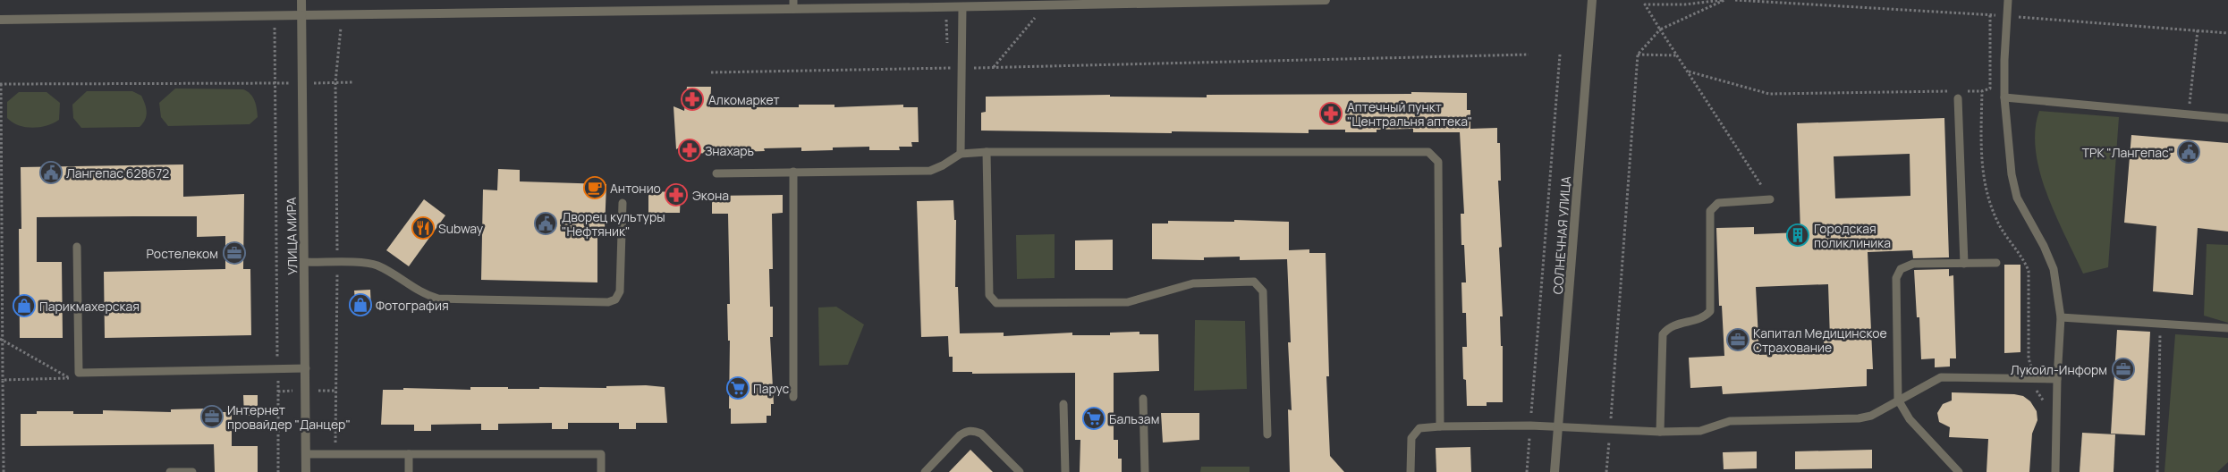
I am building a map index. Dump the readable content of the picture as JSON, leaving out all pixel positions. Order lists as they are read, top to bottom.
{
  "streets": {
    "street": ["СОЛНЕЧНАЯ УЛИЦА", "УЛИЦА МИРА"]
  },
  "places": {
    "pharmacy": [
      "Алкомаркет",
      "Аптечный пункт \"Центральня аптека\"",
      "Знахарь",
      "Экона"
    ],
    "public building": ["ТРК \"Лангепас\"", "Лангепас 628672", "Дворец культуры \"Нефтяник\""],
    "cafe": ["Антонио"],
    "restaurant": ["Subway"],
    "building": ["Городская поликлиника"],
    "office": [
      "Ростелеком",
      "Капитал Медицинское Страхование",
      "Лукойл-Информ",
      "Интернет провайдер \"Данцер\""
    ],
    "shop": ["Фотография", "Парикмахерская"],
    "supermarket": ["Парус", "Бальзам"]
  }
}
